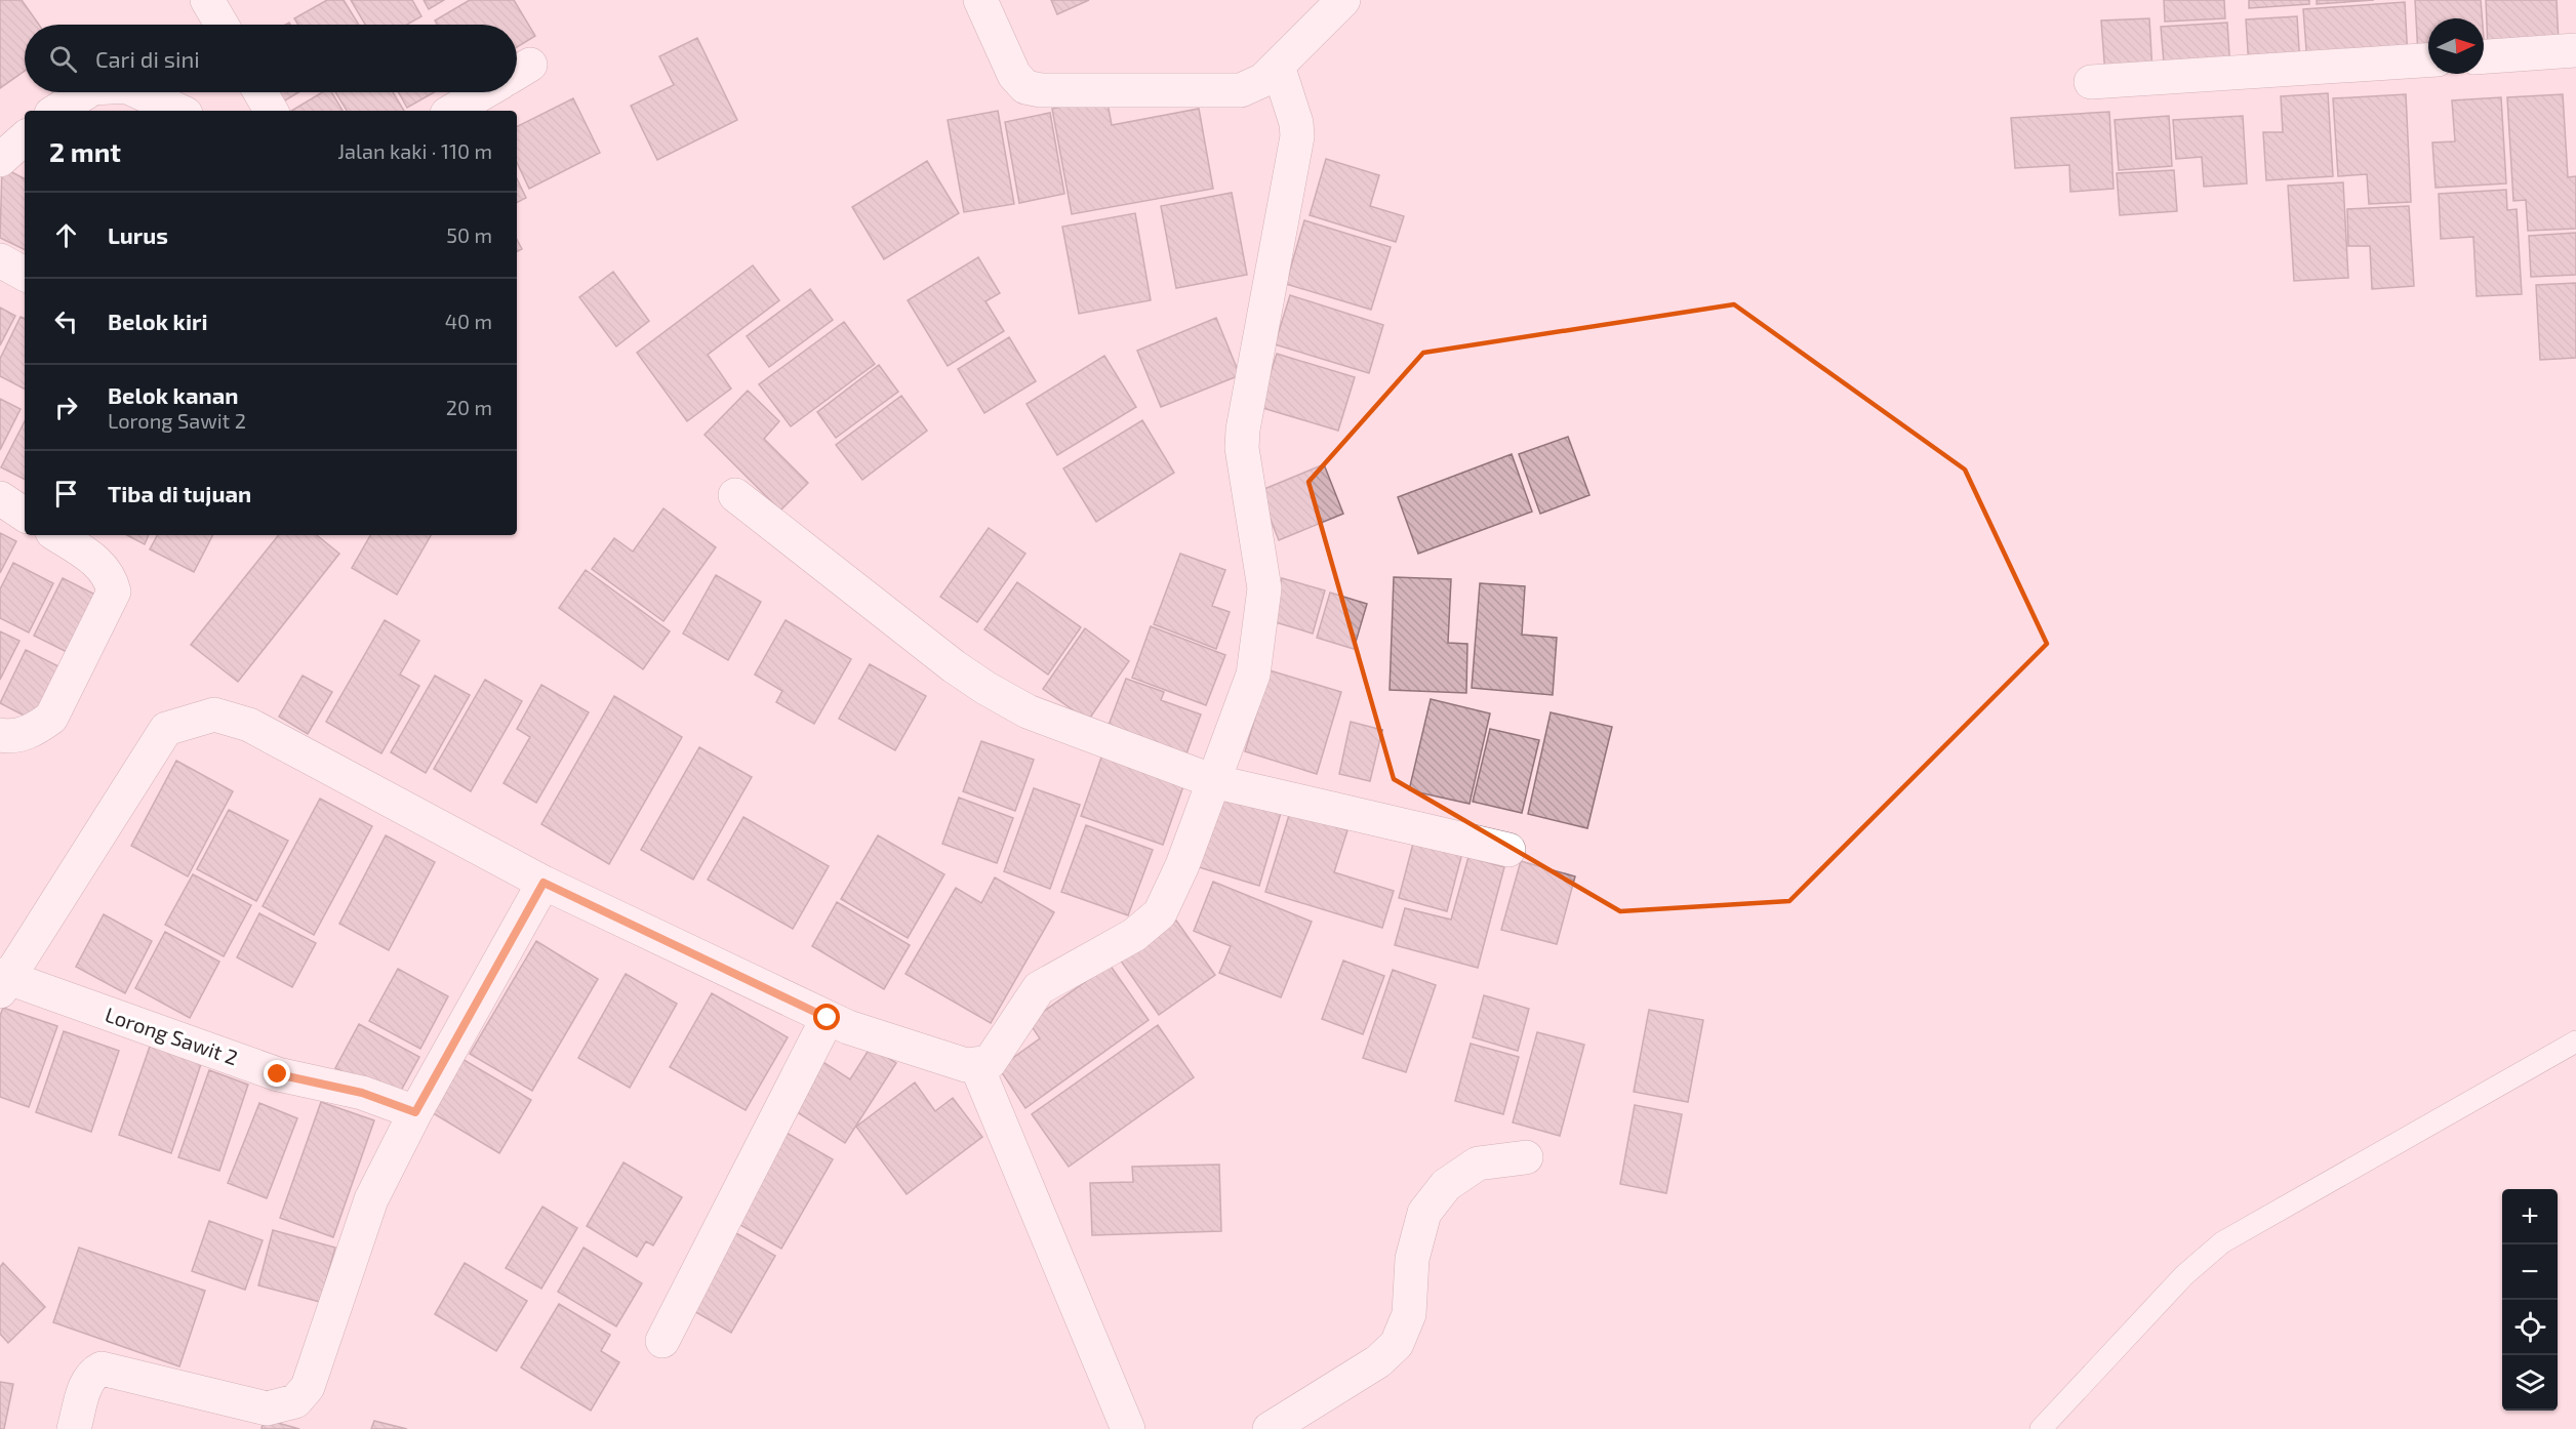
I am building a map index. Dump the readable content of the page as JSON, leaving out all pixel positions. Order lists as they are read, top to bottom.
{
  "streets": {
    "street": ["Lorong Sawit 2"]
  },
  "north": "right",
  "page": {
    "search": "Cari di sini",
    "heading": ["2 mnt", "Jalan kaki · 110 m"],
    "list": [
      ["Lurus", "50 m"],
      ["Belok kiri", "40 m"],
      ["Belok kanan", "Lorong Sawit 2", "20 m"],
      "Tiba di tujuan"
    ],
    "map_buttons": ["+", "−"]
  }
}
